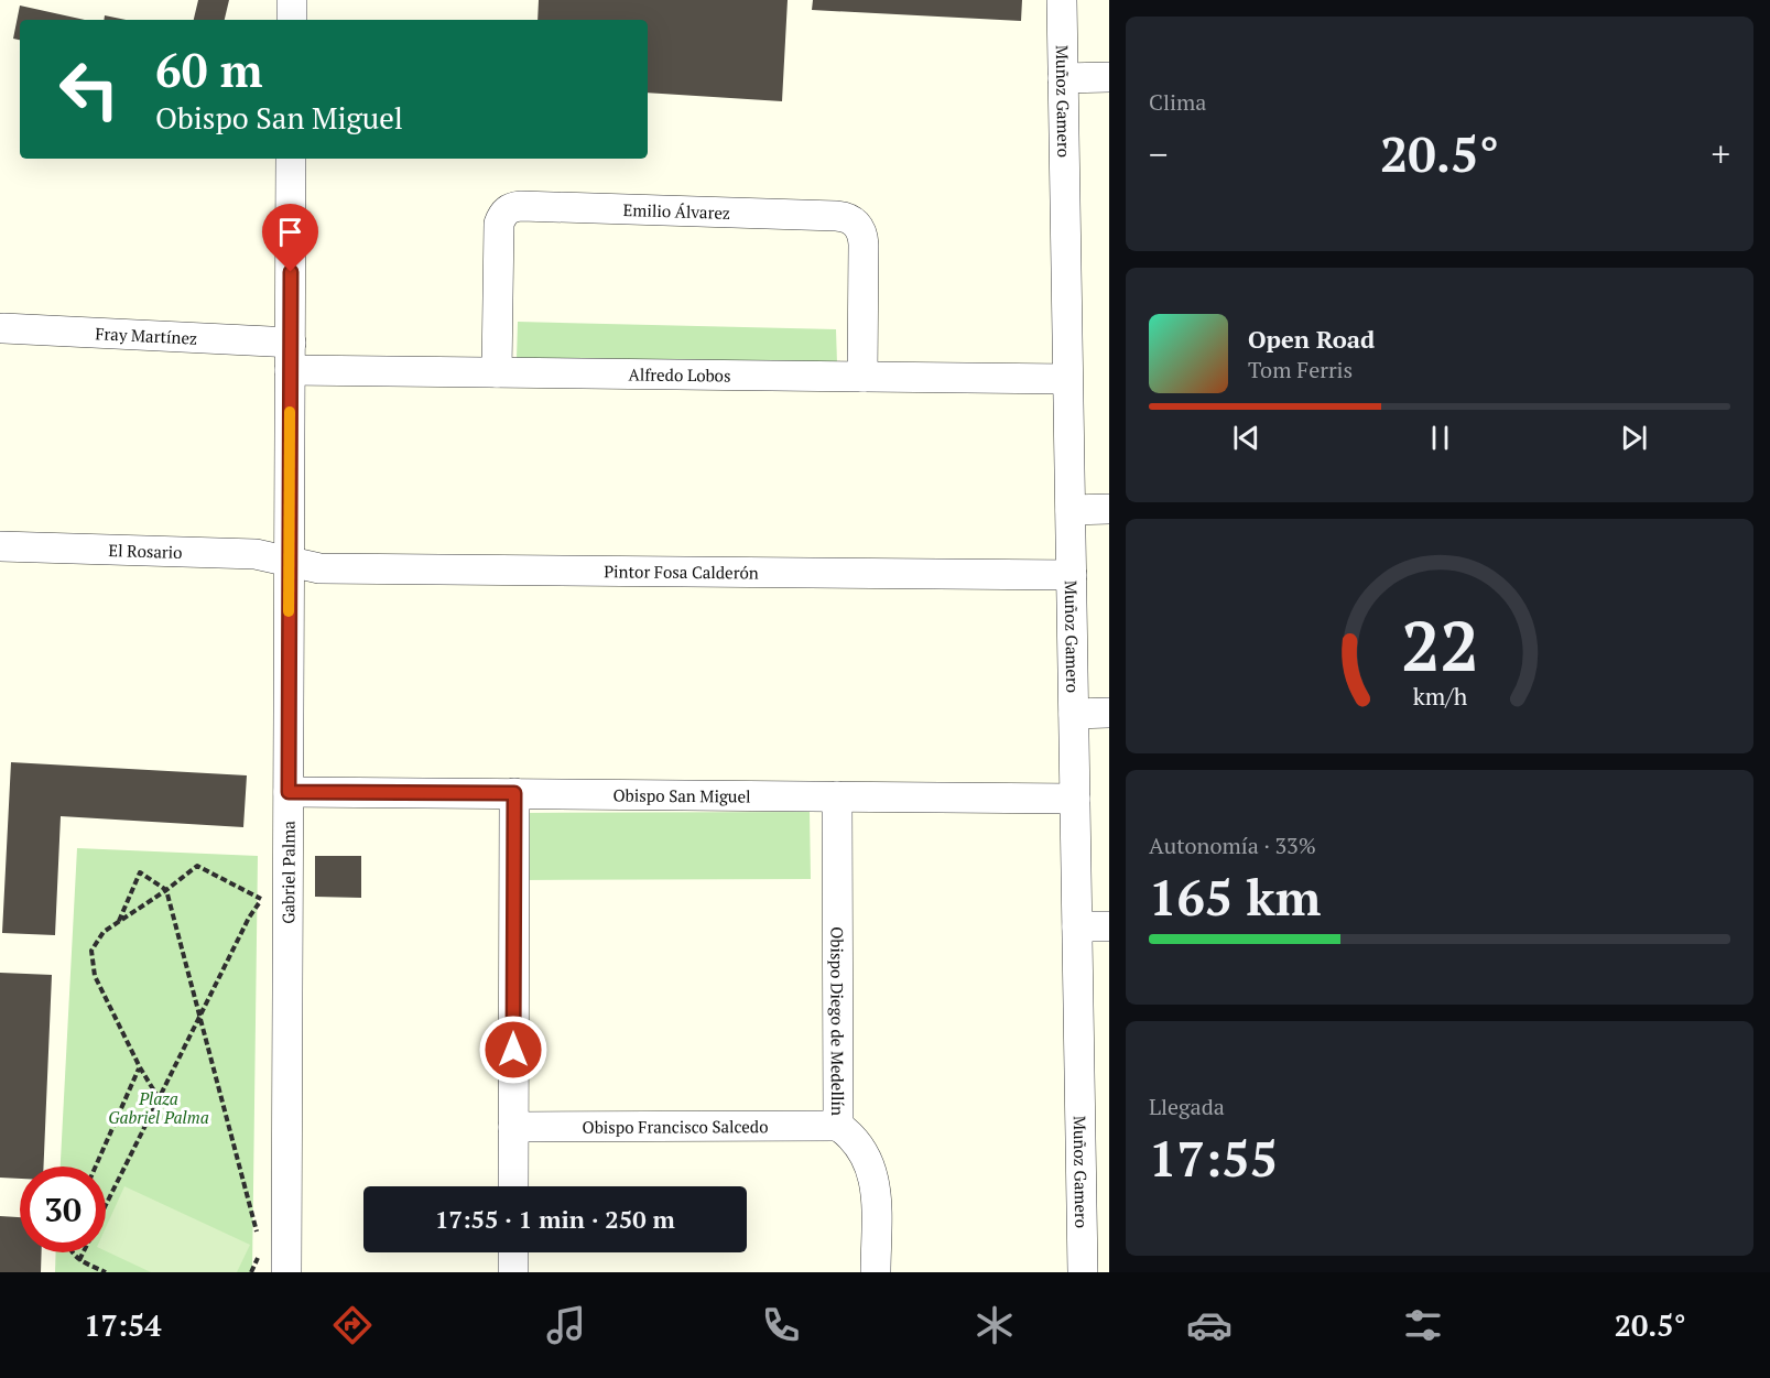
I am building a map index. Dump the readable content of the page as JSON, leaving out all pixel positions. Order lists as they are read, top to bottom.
{
  "streets": {
    "street": [
      "Muñoz Gamero",
      "Emilio Álvarez",
      "Fray Martínez",
      "Alfredo Lobos",
      "El Rosario",
      "Pintor Fosa Calderón",
      "Obispo San Miguel",
      "Gabriel Palma",
      "Obispo Diego de Medellín",
      "Obispo Francisco Salcedo"
    ]
  },
  "crossings": [
    ["Muñoz Gamero", "Alfredo Lobos"],
    ["Muñoz Gamero", "Pintor Fosa Calderón"],
    ["Muñoz Gamero", "Obispo San Miguel"],
    ["Emilio Álvarez", "Alfredo Lobos"],
    ["Fray Martínez", "Alfredo Lobos"],
    ["Fray Martínez", "Gabriel Palma"],
    ["Alfredo Lobos", "Gabriel Palma"],
    ["El Rosario", "Pintor Fosa Calderón"],
    ["El Rosario", "Gabriel Palma"],
    ["Pintor Fosa Calderón", "Gabriel Palma"],
    ["Obispo San Miguel", "Gabriel Palma"],
    ["Obispo San Miguel", "Obispo Diego de Medellín"],
    ["Obispo Diego de Medellín", "Obispo Francisco Salcedo"]
  ],
  "parks": ["Plaza Gabriel Palma"],
  "page": {
    "tile": [
      "Clima",
      ["Autonomía · 33%", "165 km"],
      ["Llegada", "17:55"]
    ],
    "turn": ["60 m", "Obispo San Miguel"],
    "heat": ["−", "20.5°", "+"],
    "song": ["Open Road", "Tom Ferris"],
    "limit": "30",
    "trip": "17:55 · 1 min · 250 m",
    "tabs": ["17:54", "20.5°"],
    "gauge": ["22", "km/h"]
  }
}
